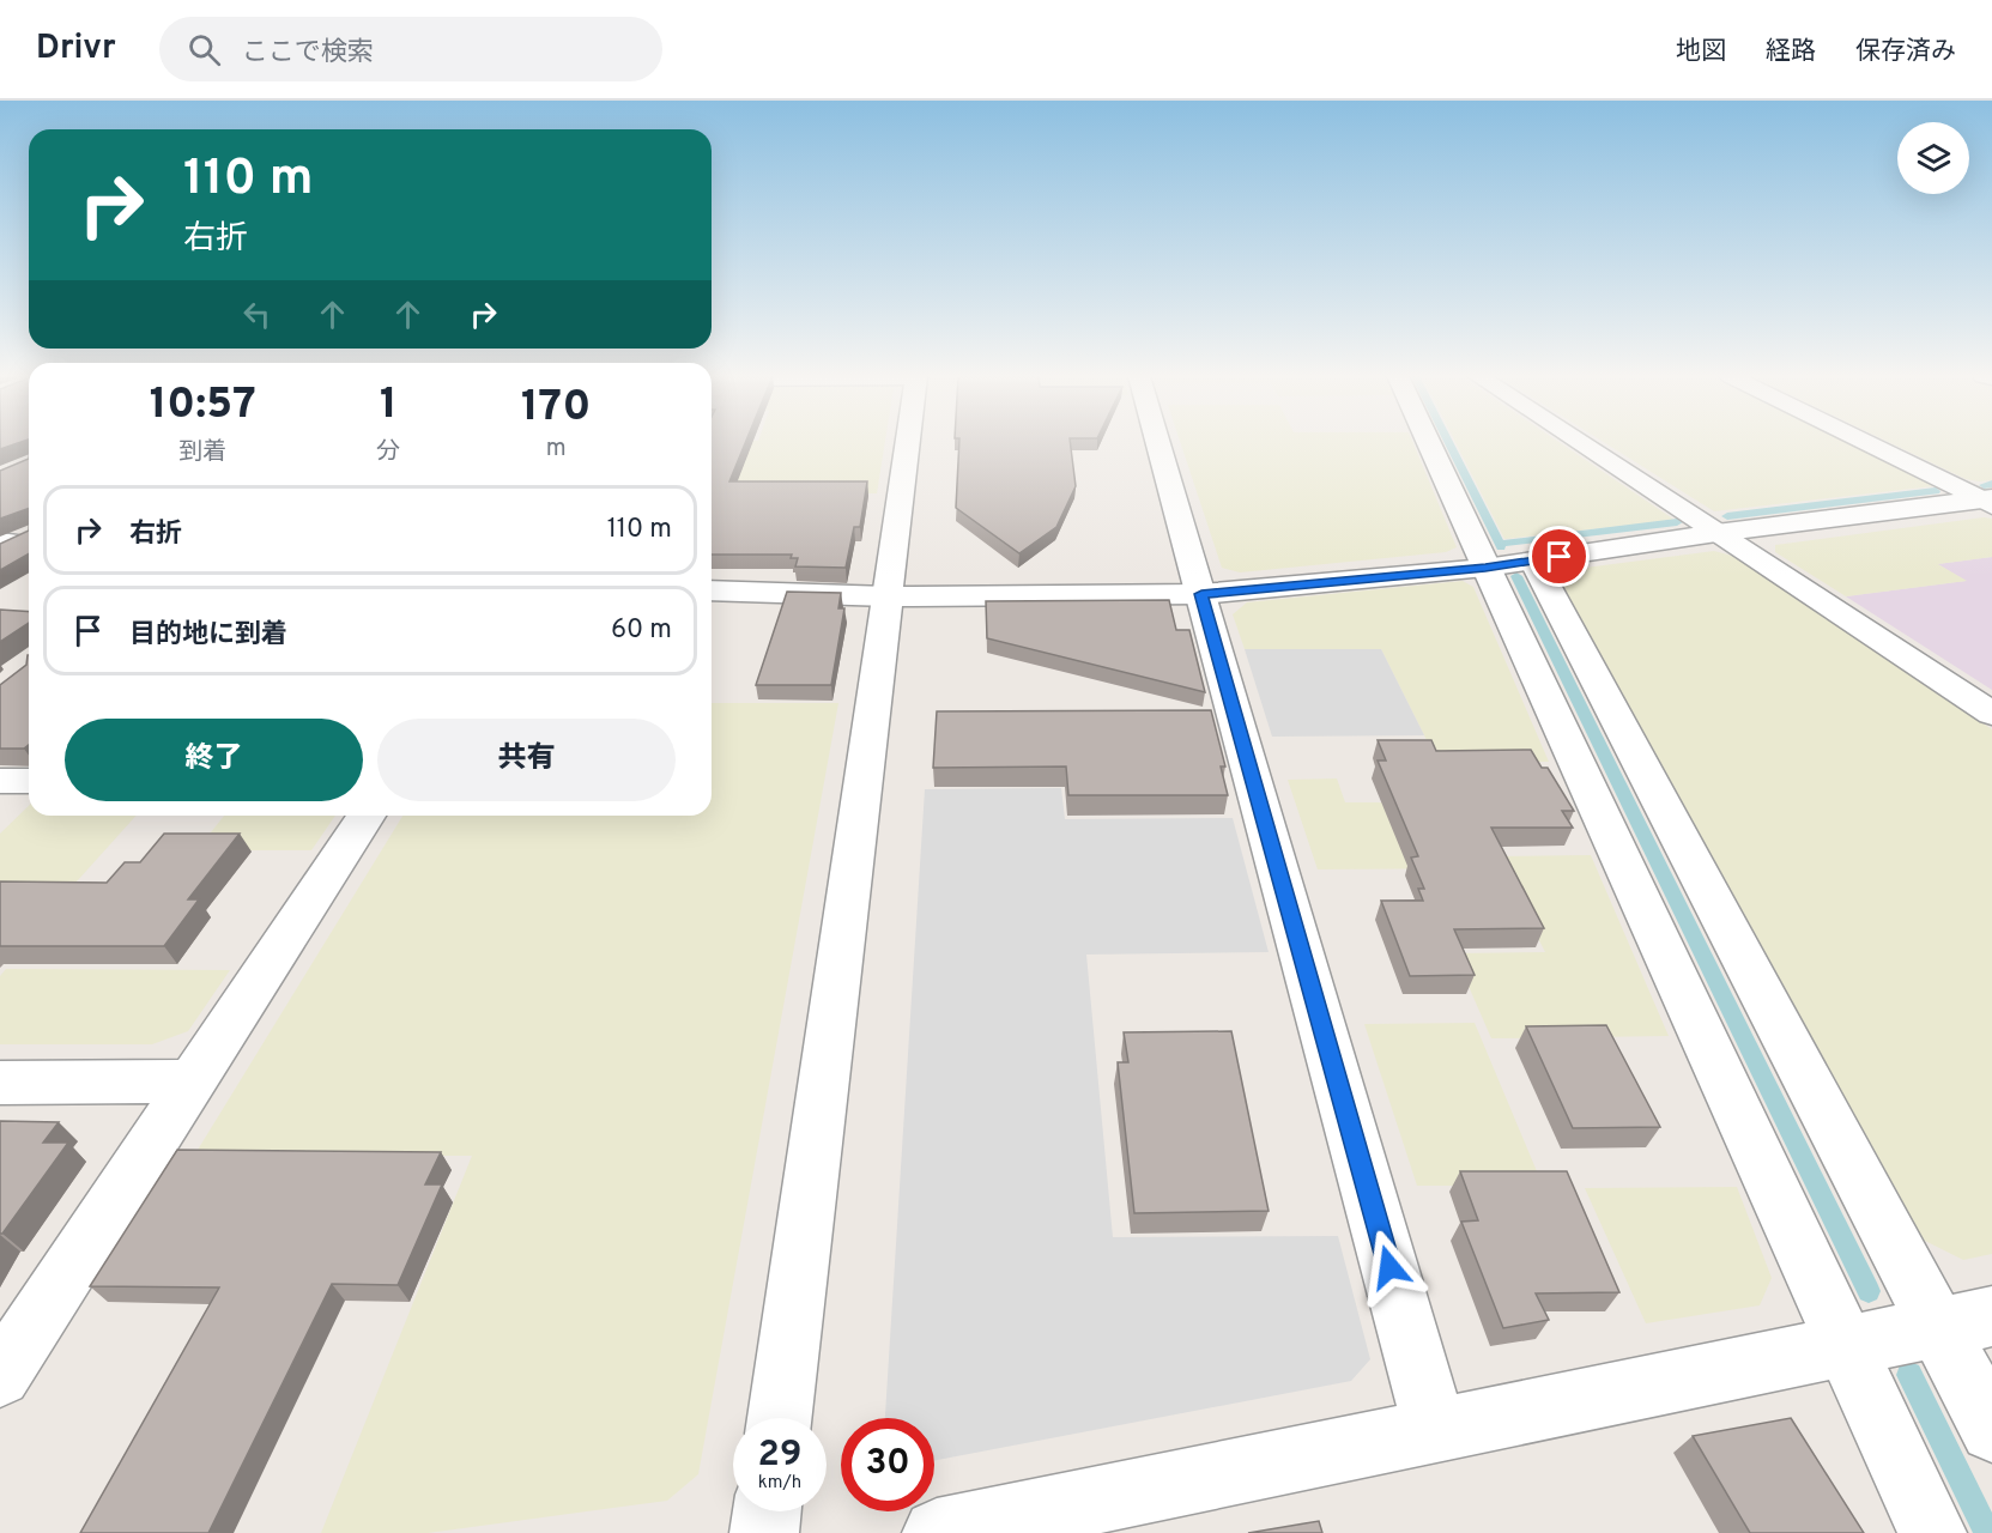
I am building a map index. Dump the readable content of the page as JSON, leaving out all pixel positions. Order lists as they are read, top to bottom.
{
  "page": {
    "header": "Drivr",
    "search": "ここで検索",
    "nav": ["地図", "経路", "保存済み"],
    "turn": ["110 m", "右折"],
    "eta": [
      "10:57",
      "到着",
      "1",
      "分",
      "170",
      "m"
    ],
    "list": [
      {
        "name": "右折",
        "value": "110 m"
      },
      {
        "name": "目的地に到着",
        "value": "60 m"
      }
    ],
    "buttons": ["終了", "共有"],
    "speed": "29 km/h",
    "limit": "30"
  }
}
